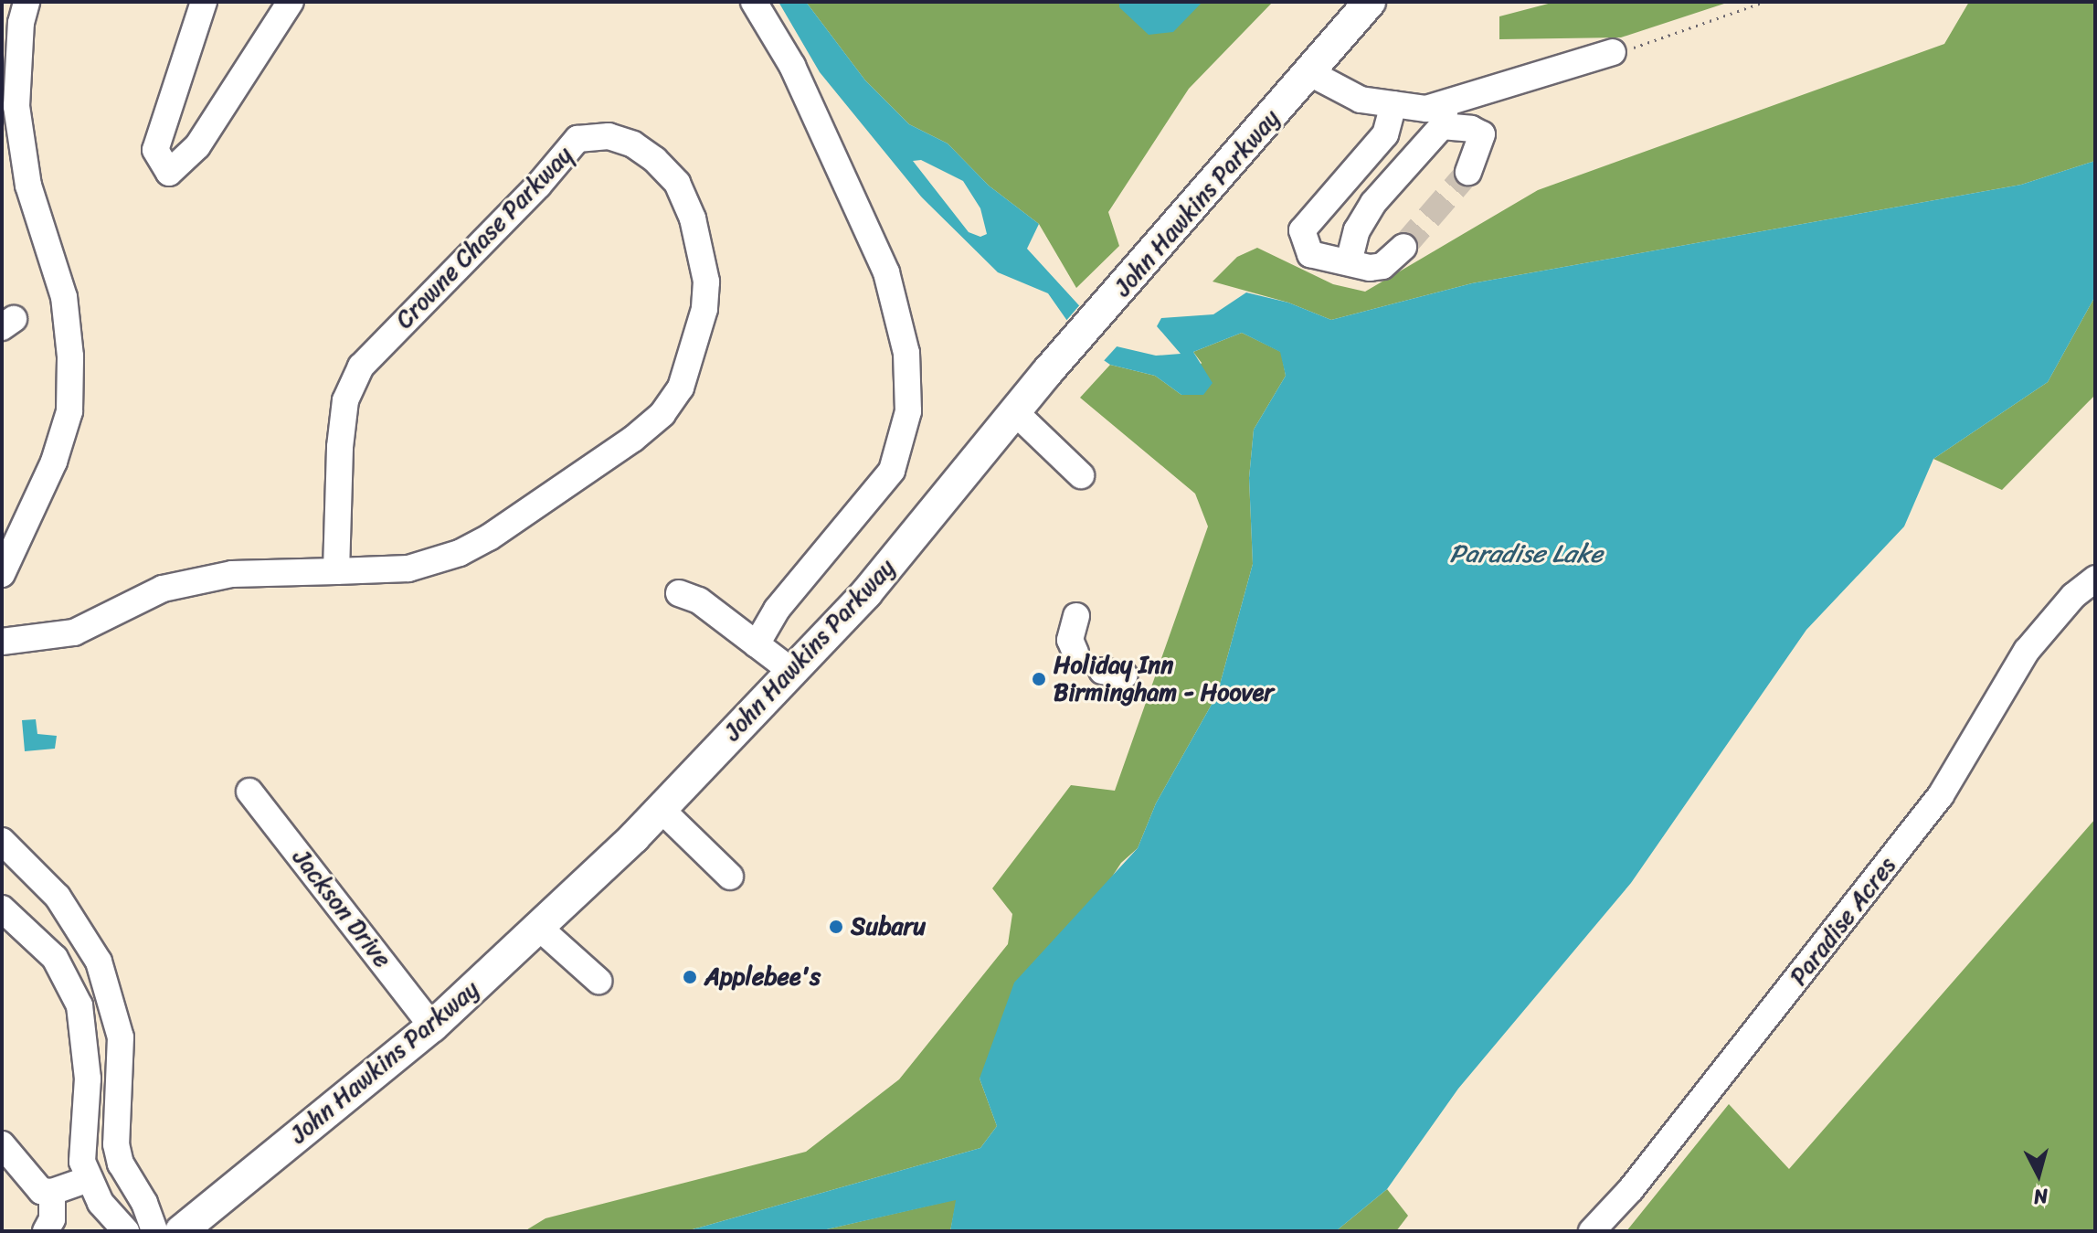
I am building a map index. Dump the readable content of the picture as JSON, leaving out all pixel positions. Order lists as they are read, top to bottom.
{
  "streets": {
    "main road": ["John Hawkins Parkway"],
    "street": ["Crowne Chase Parkway", "Jackson Drive", "Paradise Acres"]
  },
  "crossings": [
    ["John Hawkins Parkway", "Jackson Drive"]
  ],
  "water": ["Paradise Lake"],
  "places": ["Holiday Inn Birmingham - Hoover", "Subaru", "Applebee's"],
  "north": "bottom"
}
